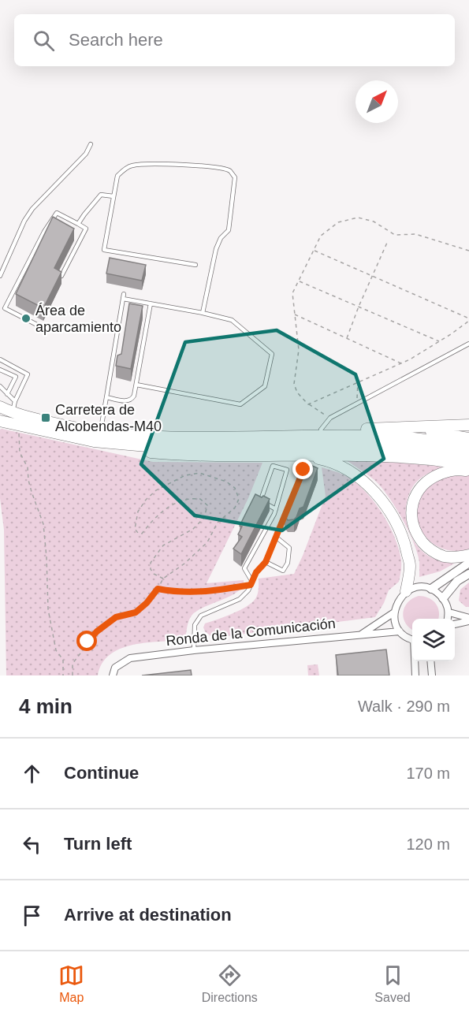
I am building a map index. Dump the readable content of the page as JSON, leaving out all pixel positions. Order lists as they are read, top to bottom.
{
  "streets": {
    "street": ["Ronda de la Comunicación"]
  },
  "places": {
    "other": ["Área de aparcamiento"],
    "transit": ["Carretera de Alcobendas-M40"]
  },
  "north": "top right",
  "page": {
    "search": "Search here",
    "heading": ["4 min", "Walk · 290 m"],
    "list": [
      ["Continue", "170 m"],
      ["Turn left", "120 m"],
      "Arrive at destination"
    ],
    "nav": ["Map", "Directions", "Saved"]
  }
}
